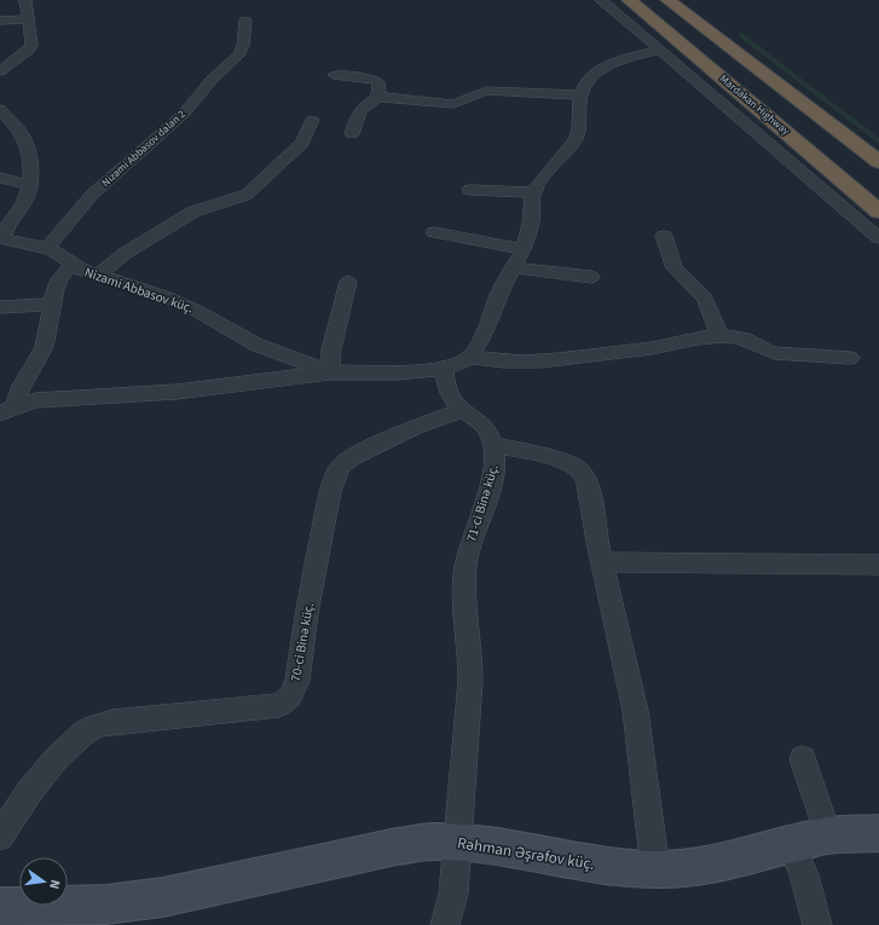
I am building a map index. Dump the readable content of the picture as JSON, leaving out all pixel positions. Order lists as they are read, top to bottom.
{
  "streets": {
    "highway": ["Mardakan Highway"],
    "street": [
      "Nizami Abbasov dalan 2",
      "Nizami Abbasov küç.",
      "71-ci Binə küç.",
      "70-ci Binə küç.",
      "Rəhman Əşrəfov küç."
    ]
  },
  "crossings": [
    ["Nizami Abbasov dalan 2", "Nizami Abbasov küç."],
    ["Nizami Abbasov küç.", "71-ci Binə küç."],
    ["71-ci Binə küç.", "70-ci Binə küç."],
    ["71-ci Binə küç.", "Rəhman Əşrəfov küç."]
  ],
  "north": "right"
}
